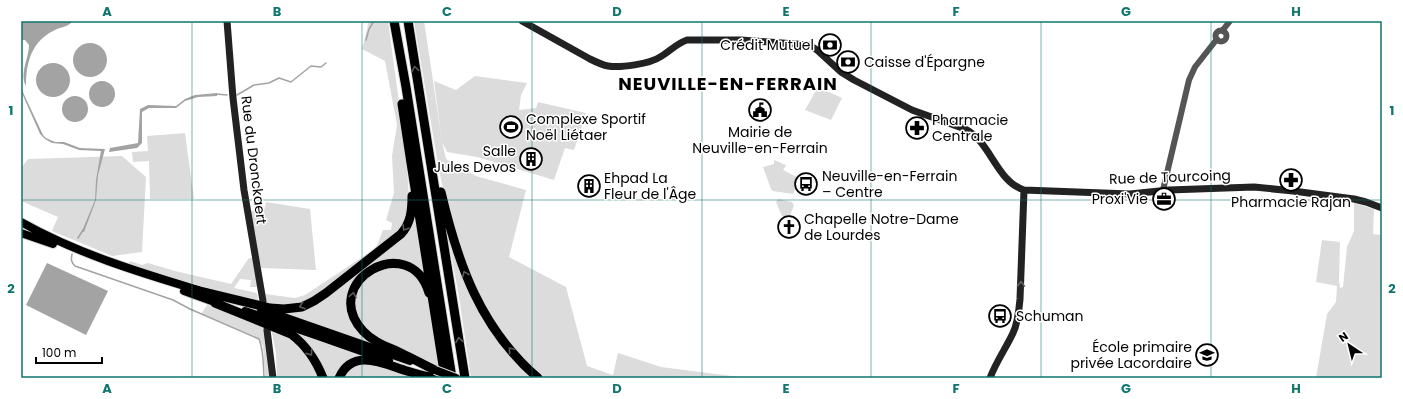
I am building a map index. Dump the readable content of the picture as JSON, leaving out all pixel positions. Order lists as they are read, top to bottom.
{
  "streets": {
    "main road": ["Rue du Dronckaert", "Rue de Tourcoing"]
  },
  "districts": ["NEUVILLE-EN-FERRAIN"],
  "places": {
    "bank": ["Crédit Mutuel", "Caisse d'Épargne"],
    "public building": ["Mairie de Neuville-en-Ferrain"],
    "sports": ["Complexe Sportif Noël Liétaer"],
    "pharmacy": ["Pharmacie Centrale", "Pharmacie Rajan"],
    "building": ["Salle Jules Devos", "Ehpad La Fleur de l'Âge"],
    "bus stop": ["Neuville-en-Ferrain – Centre", "Schuman"],
    "office": ["Proxi'Vie"],
    "church": ["Chapelle Notre-Dame de Lourdes"],
    "school or university": ["École primaire privée Lacordaire"]
  },
  "scale_bar": "100 m",
  "north": "top left",
  "grid": {
    "columns": [
      "A",
      "B",
      "C",
      "D",
      "E",
      "F",
      "G",
      "H"
    ],
    "rows": ["1", "2"]
  }
}
